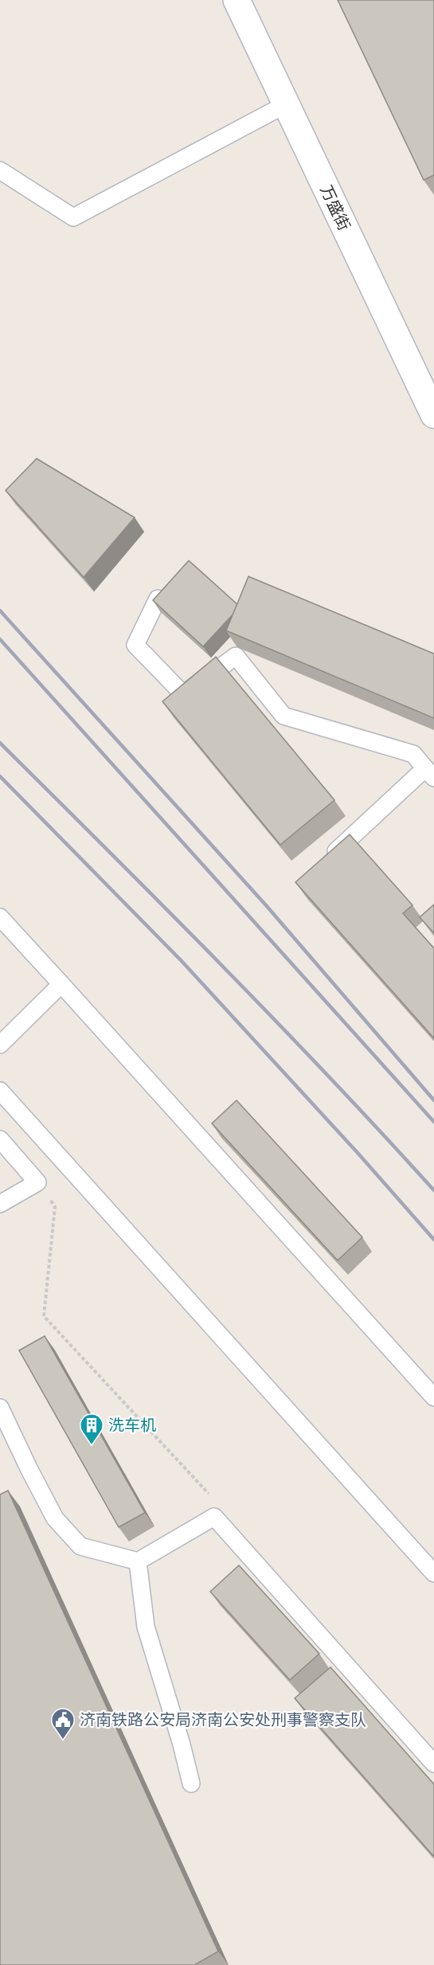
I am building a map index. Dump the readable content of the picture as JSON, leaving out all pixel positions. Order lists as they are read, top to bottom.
{
  "streets": {
    "street": ["万盛街"]
  },
  "places": {
    "building": ["洗车机"],
    "public building": ["济南铁路公安局济南公安处刑事警察支队"]
  }
}
